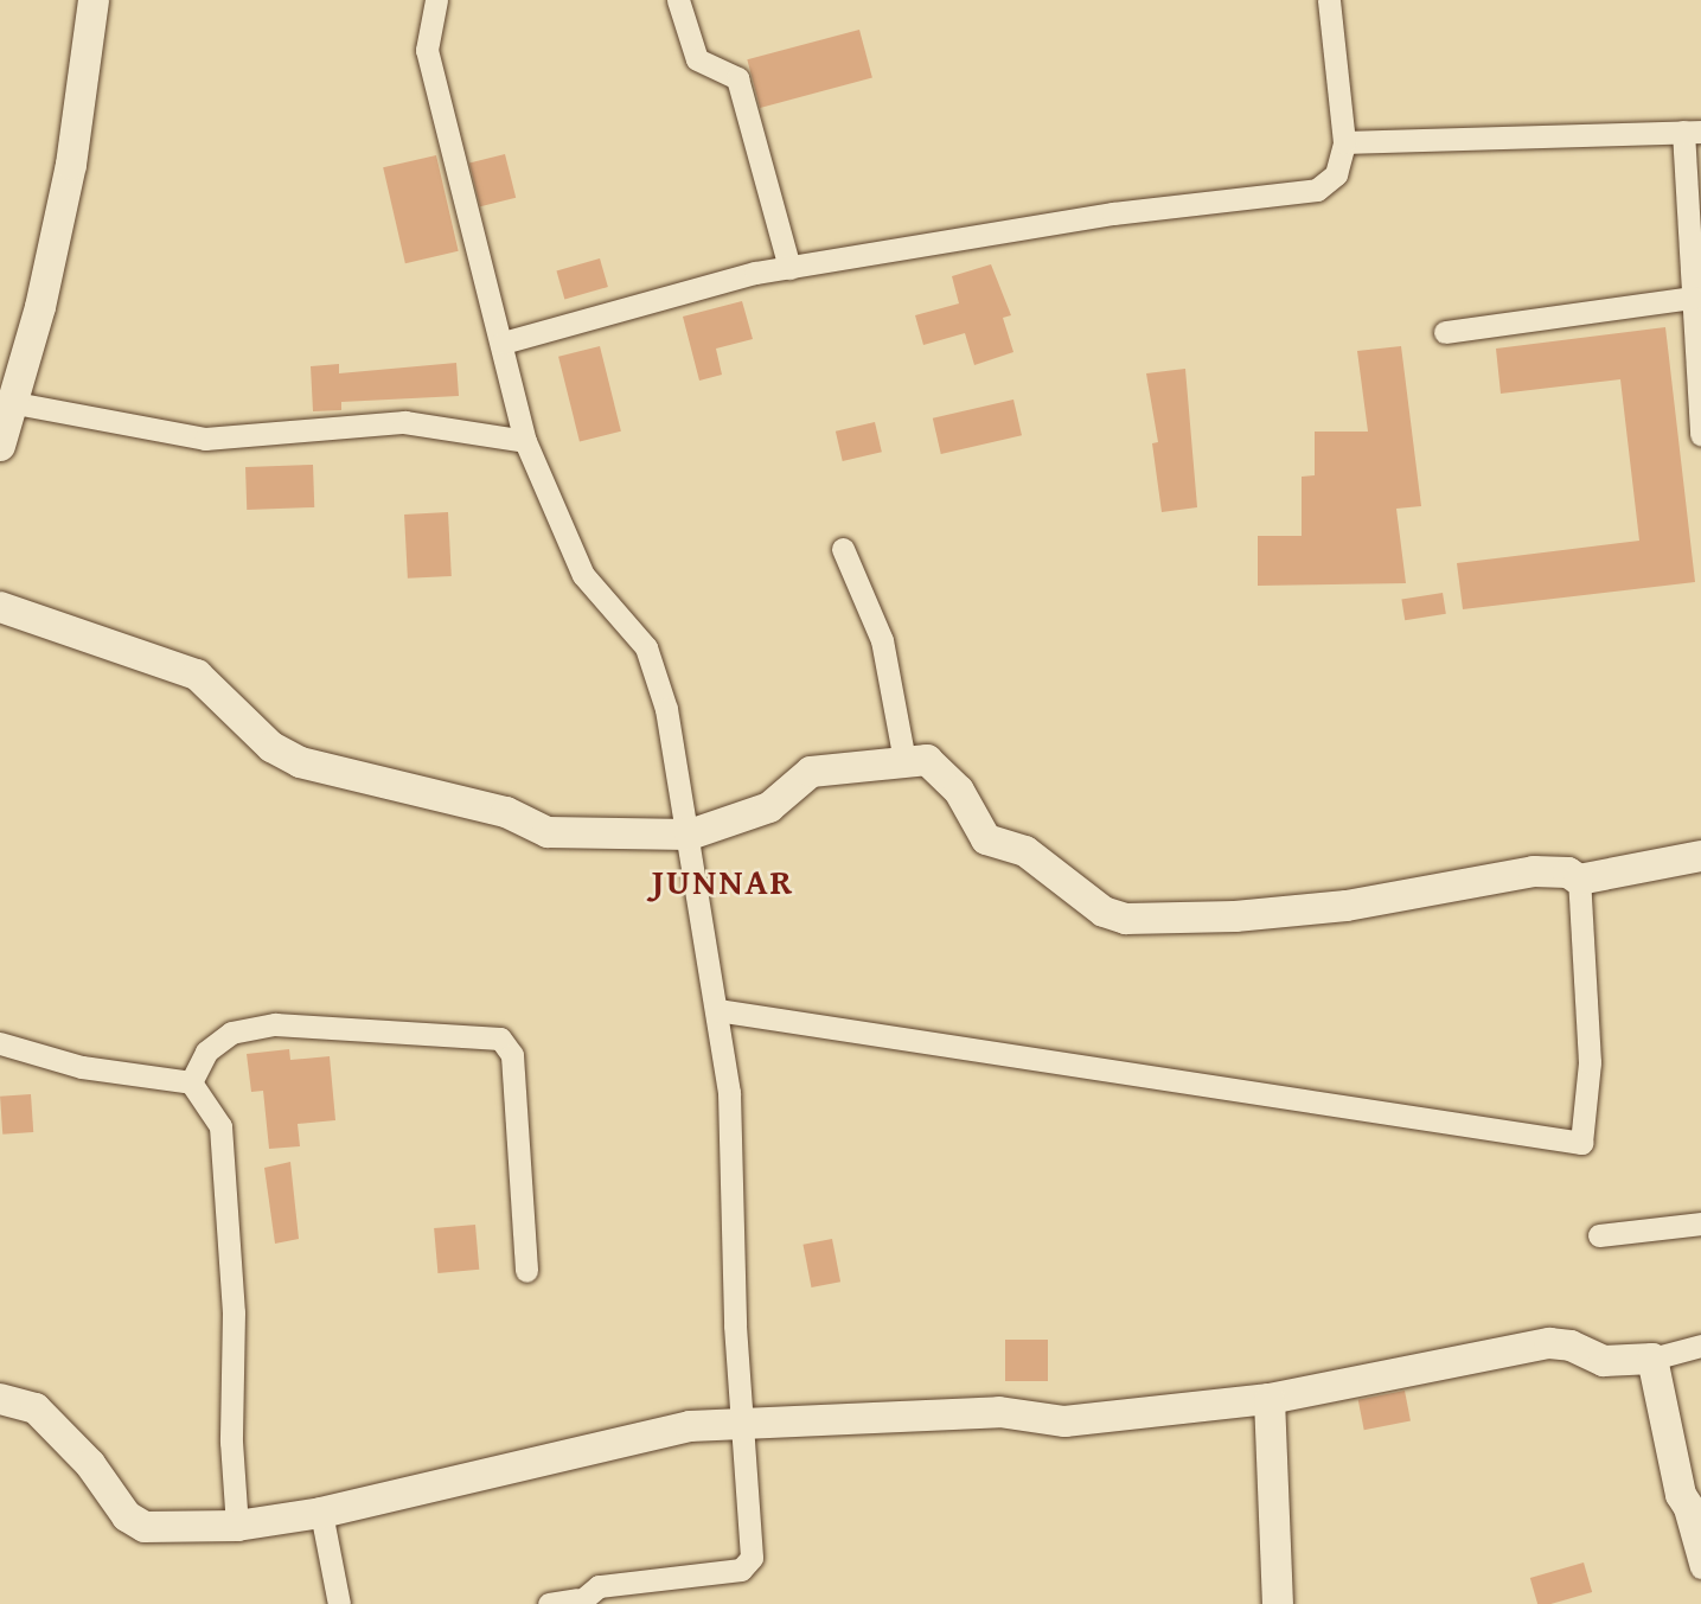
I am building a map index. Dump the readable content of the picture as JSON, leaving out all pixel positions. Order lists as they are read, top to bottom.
{
  "districts": ["JUNNAR"]
}
